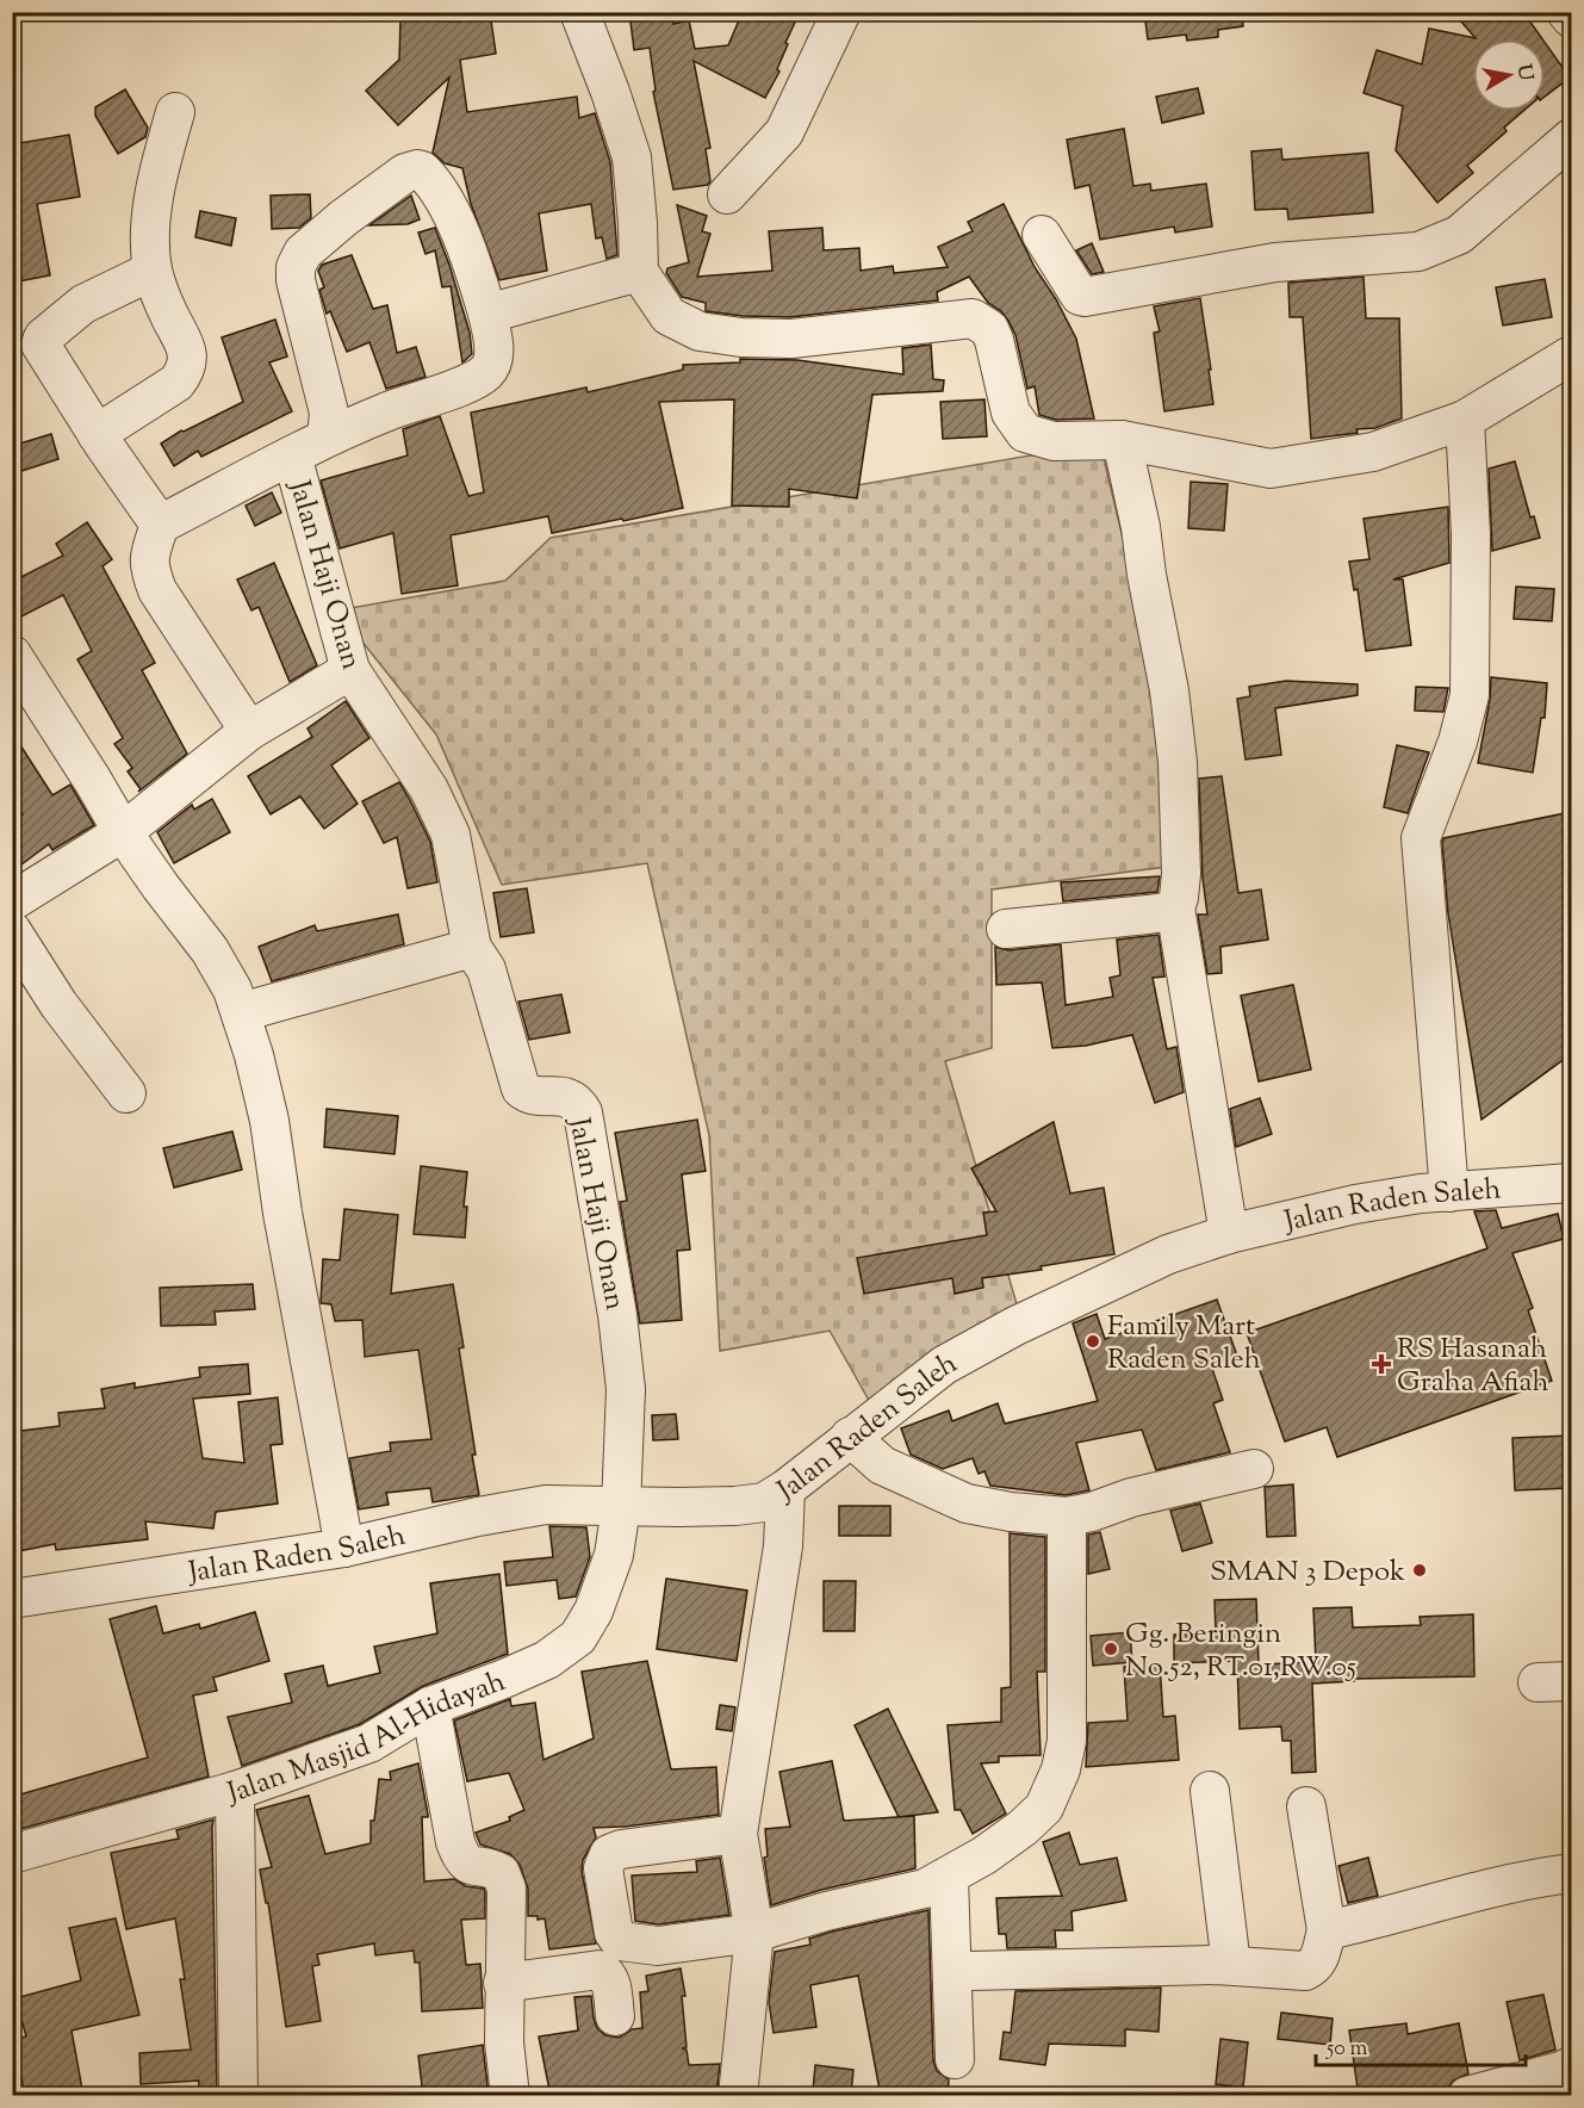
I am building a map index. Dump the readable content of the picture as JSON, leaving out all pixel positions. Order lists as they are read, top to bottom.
{
  "streets": {
    "street": ["Jalan Haji Onan", "Jalan Raden Saleh", "Jalan Masjid Al-Hidayah"]
  },
  "crossings": [
    ["Jalan Haji Onan", "Jalan Raden Saleh"],
    ["Jalan Haji Onan", "Jalan Masjid Al-Hidayah"],
    ["Jalan Raden Saleh", "Jalan Masjid Al-Hidayah"]
  ],
  "places": {
    "other": ["Family Mart Raden Saleh", "SMAN 3 Depok", "Gg. Beringin No.52, RT.01,RW.05"],
    "health": ["RS Hasanah Graha Afiah"]
  },
  "scale_bar": "50 m",
  "north": "right"
}
